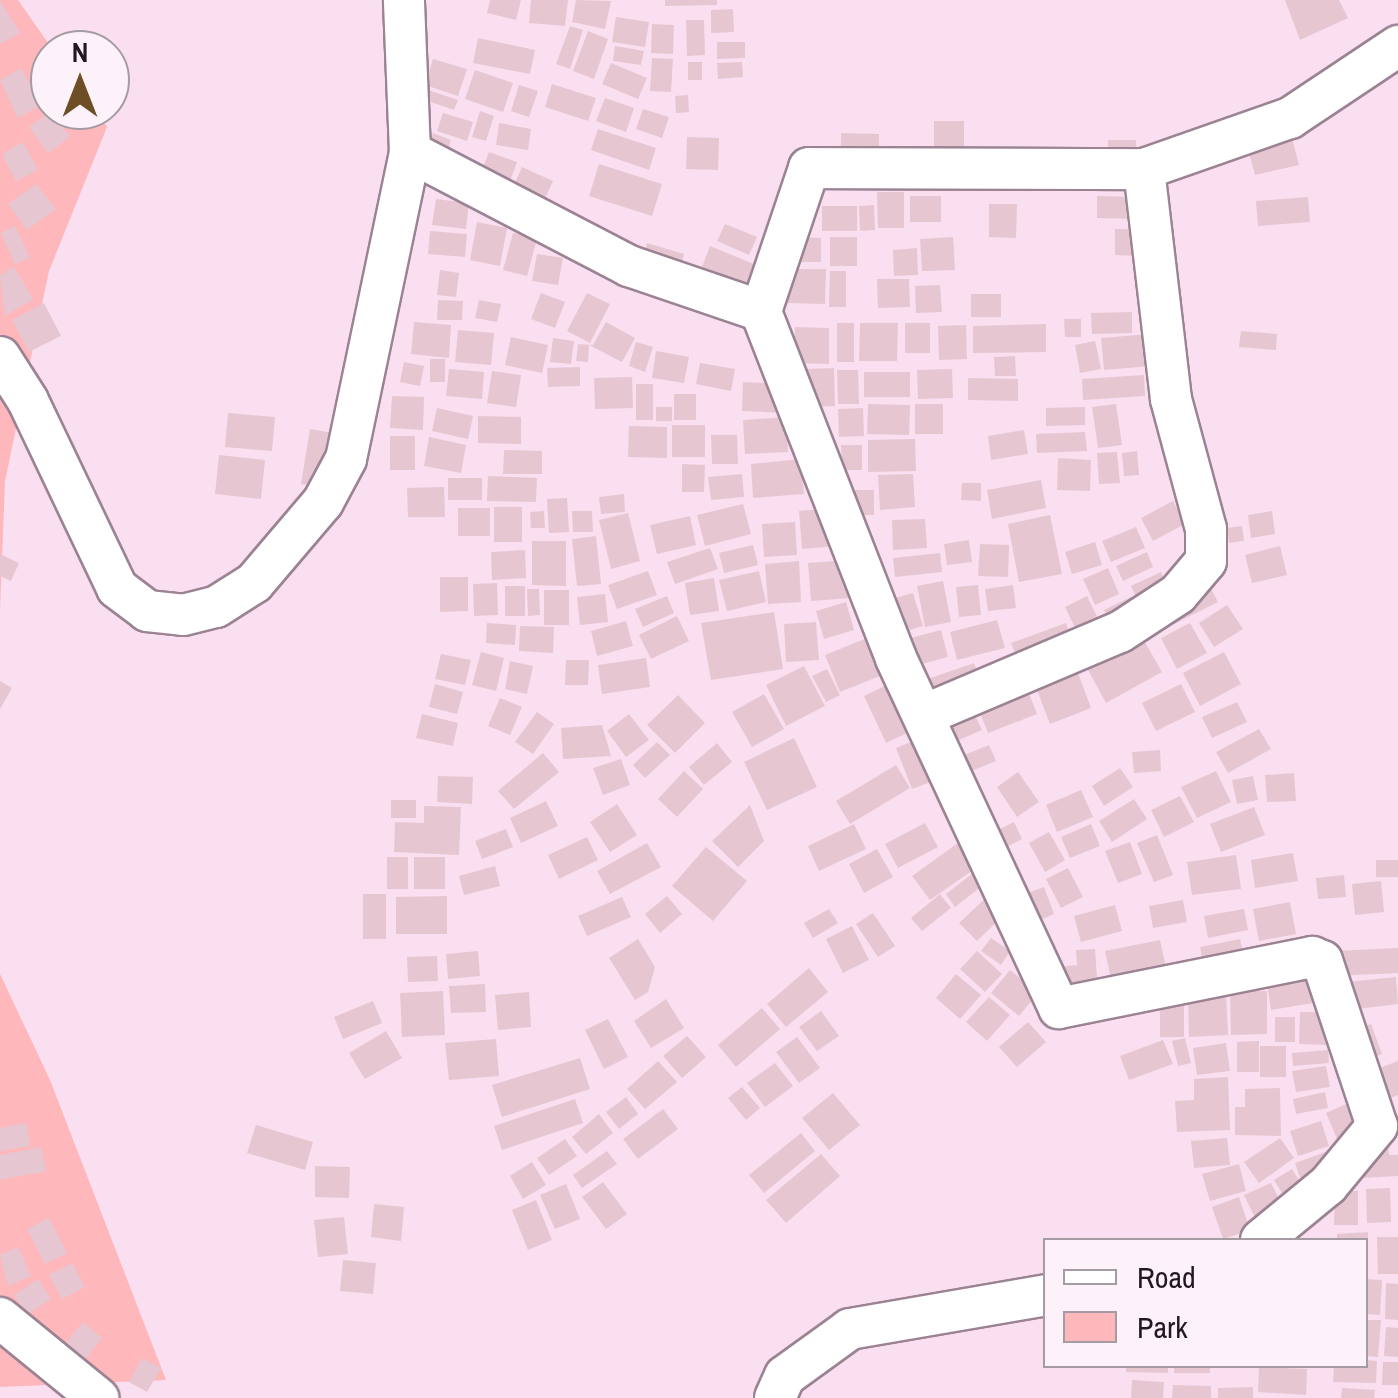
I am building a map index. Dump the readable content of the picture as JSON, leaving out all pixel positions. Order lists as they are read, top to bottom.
{
  "legend": ["Road", "Park"],
  "north": "top"
}
